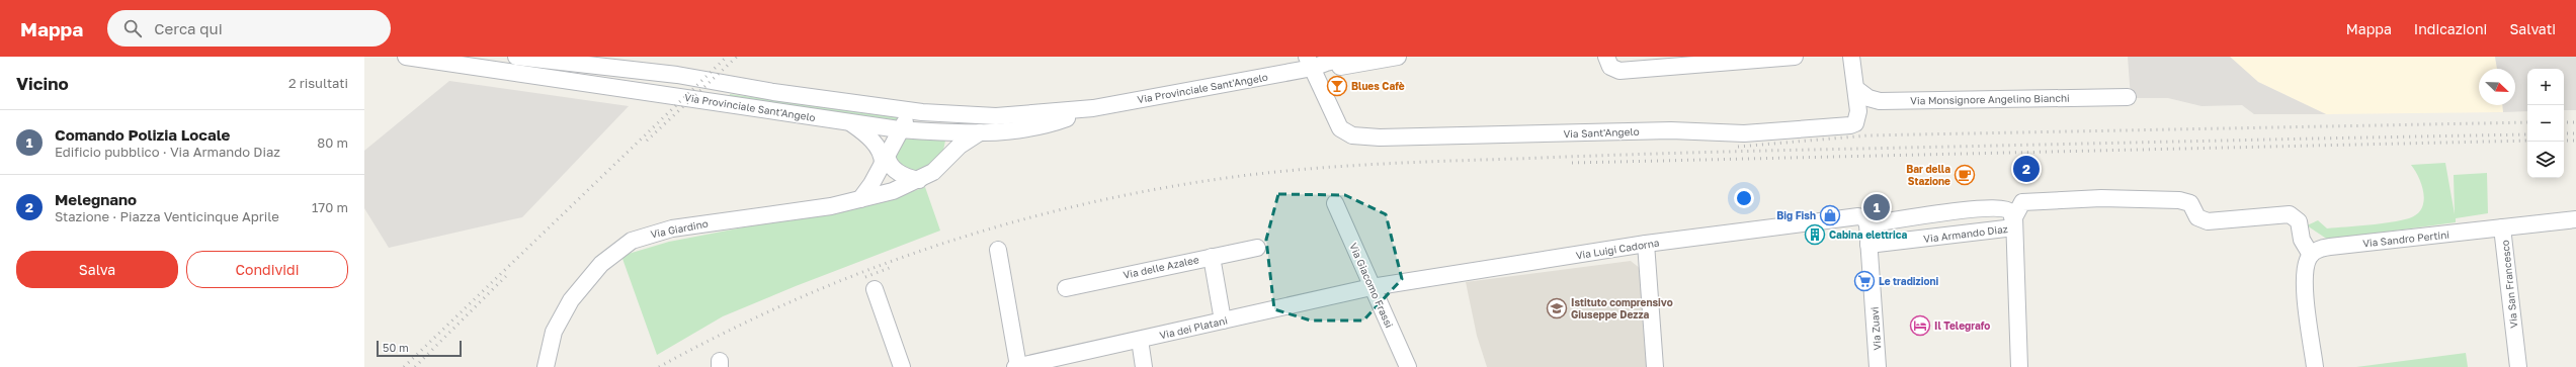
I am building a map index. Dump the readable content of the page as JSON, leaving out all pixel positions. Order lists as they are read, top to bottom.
{
  "streets": {
    "street": [
      "Via Provinciale Sant'Angelo",
      "Via Monsignore Angelino Bianchi",
      "Via Sant'Angelo",
      "Via Giardino",
      "Via Armando Diaz",
      "Via Sandro Pertini",
      "Via Luigi Cadorna",
      "Via delle Azalee",
      "Via San Francesco",
      "Via Giacomo Frassi",
      "Via dei Platani",
      "Via Zuavi"
    ]
  },
  "crossings": [
    ["Via Provinciale Sant'Angelo", "Via Sant'Angelo"],
    ["Via Provinciale Sant'Angelo", "Via Giardino"],
    ["Via Monsignore Angelino Bianchi", "Via Sant'Angelo"],
    ["Via Armando Diaz", "Via Zuavi"],
    ["Via Sandro Pertini", "Via San Francesco"],
    ["Via Luigi Cadorna", "Via Giacomo Frassi"],
    ["Via Luigi Cadorna", "Via dei Platani"],
    ["Via Luigi Cadorna", "Via Zuavi"],
    ["Via Giacomo Frassi", "Via dei Platani"]
  ],
  "places": {
    "bar": ["Blues Cafè"],
    "cafe": ["Bar della Stazione"],
    "shop": ["Big Fish"],
    "building": ["Cabina elettrica"],
    "supermarket": ["Le tradizioni"],
    "school or university": ["Istituto comprensivo Giuseppe Dezza"],
    "hotel": ["Il Telegrafo"]
  },
  "scale_bar": "50 m",
  "north": "bottom right",
  "page": {
    "header": "Mappa",
    "search": "Cerca qui",
    "nav": ["Mappa", "Indicazioni", "Salvati"],
    "heading": ["Vicino", "2 risultati"],
    "map_buttons": ["+", "−"],
    "list": [
      {
        "mark": "1",
        "name": "Comando Polizia Locale",
        "note": "Edificio pubblico · Via Armando Diaz",
        "value": "80 m"
      },
      {
        "mark": "2",
        "name": "Melegnano",
        "note": "Stazione · Piazza Venticinque Aprile",
        "value": "170 m"
      }
    ],
    "pins": ["2", "1"],
    "buttons": ["Salva", "Condividi"],
    "scale": "50 m"
  }
}
